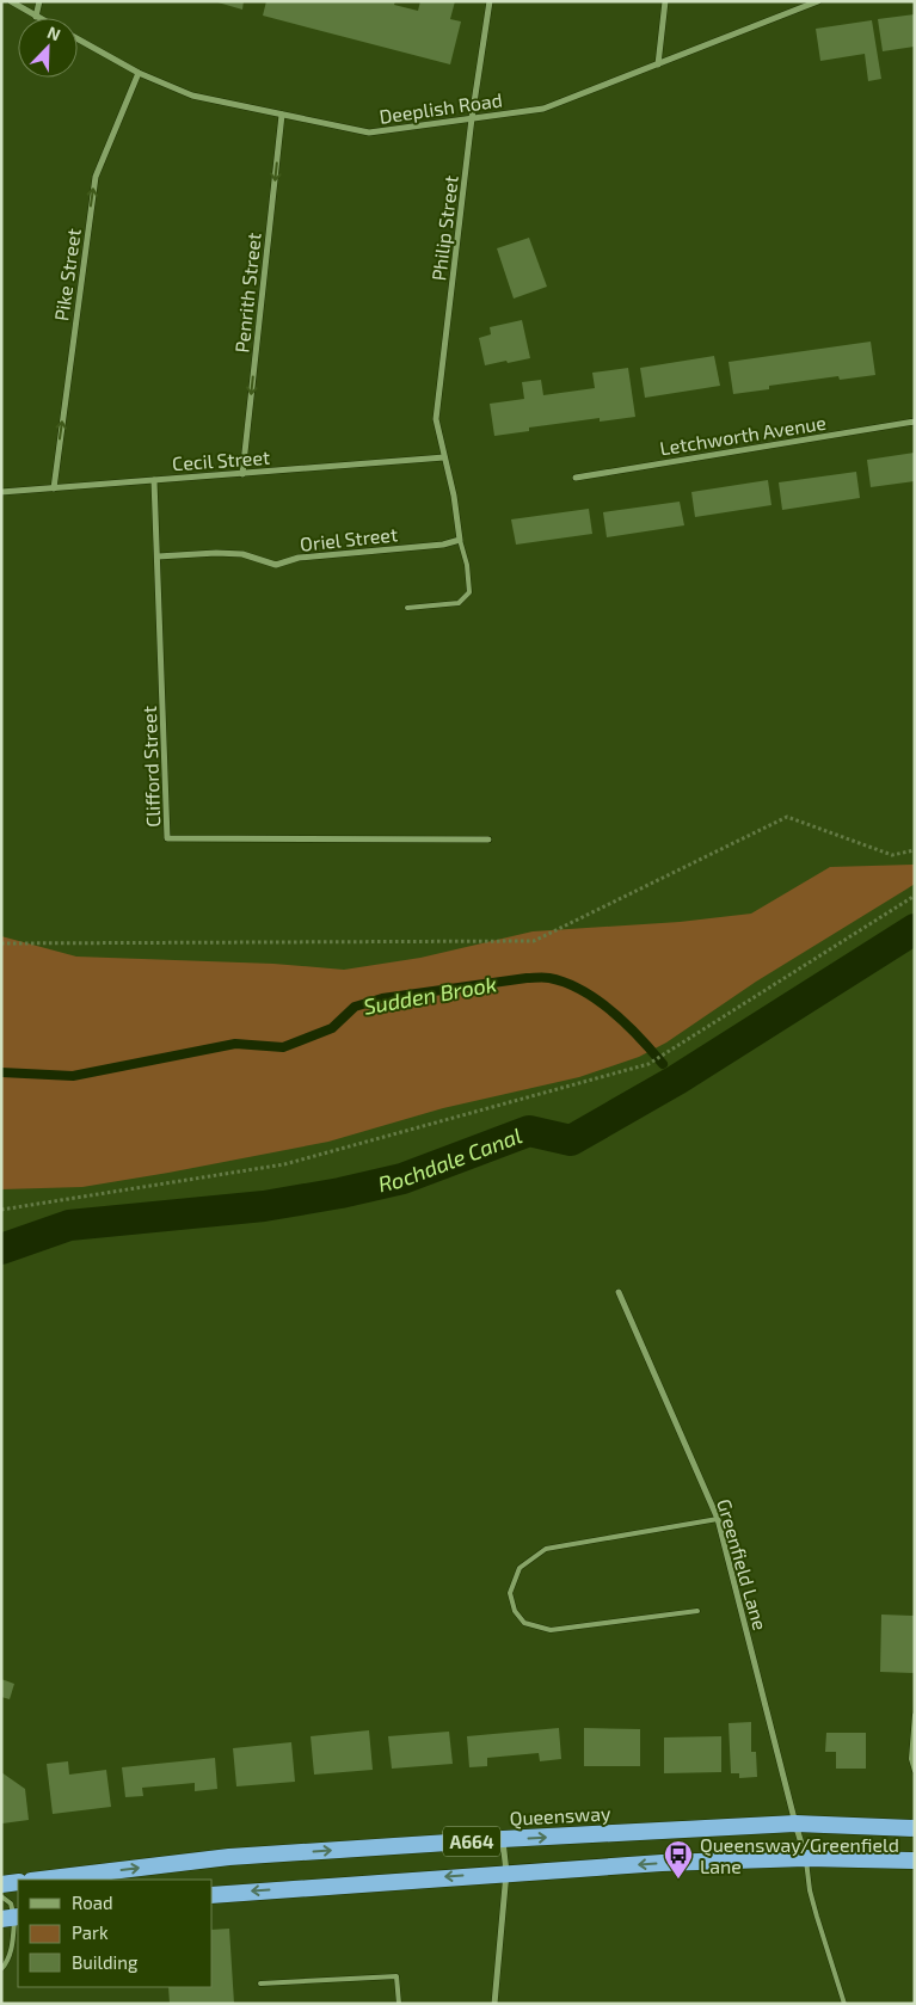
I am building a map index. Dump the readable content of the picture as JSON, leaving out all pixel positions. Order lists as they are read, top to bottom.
{
  "streets": {
    "highway": ["Queensway", "A664"],
    "street": [
      "Deeplish Road",
      "Philip Street",
      "Pike Street",
      "Penrith Street",
      "Letchworth Avenue",
      "Cecil Street",
      "Oriel Street",
      "Clifford Street",
      "Greenfield Lane"
    ]
  },
  "crossings": [
    ["Deeplish Road", "Philip Street"],
    ["Deeplish Road", "Pike Street"],
    ["Deeplish Road", "Penrith Street"],
    ["Philip Street", "Cecil Street"],
    ["Pike Street", "Cecil Street"],
    ["Penrith Street", "Cecil Street"],
    ["Cecil Street", "Clifford Street"],
    ["Oriel Street", "Clifford Street"],
    ["Greenfield Lane", "Queensway"],
    ["Greenfield Lane", "A664"]
  ],
  "one_way": ["Pike Street", "Penrith Street"],
  "water": ["Sudden Brook", "Rochdale Canal"],
  "places": {
    "bus stop": ["Queensway/Greenfield Lane"]
  },
  "legend": ["Road", "Park", "Building"],
  "north": "top right"
}
